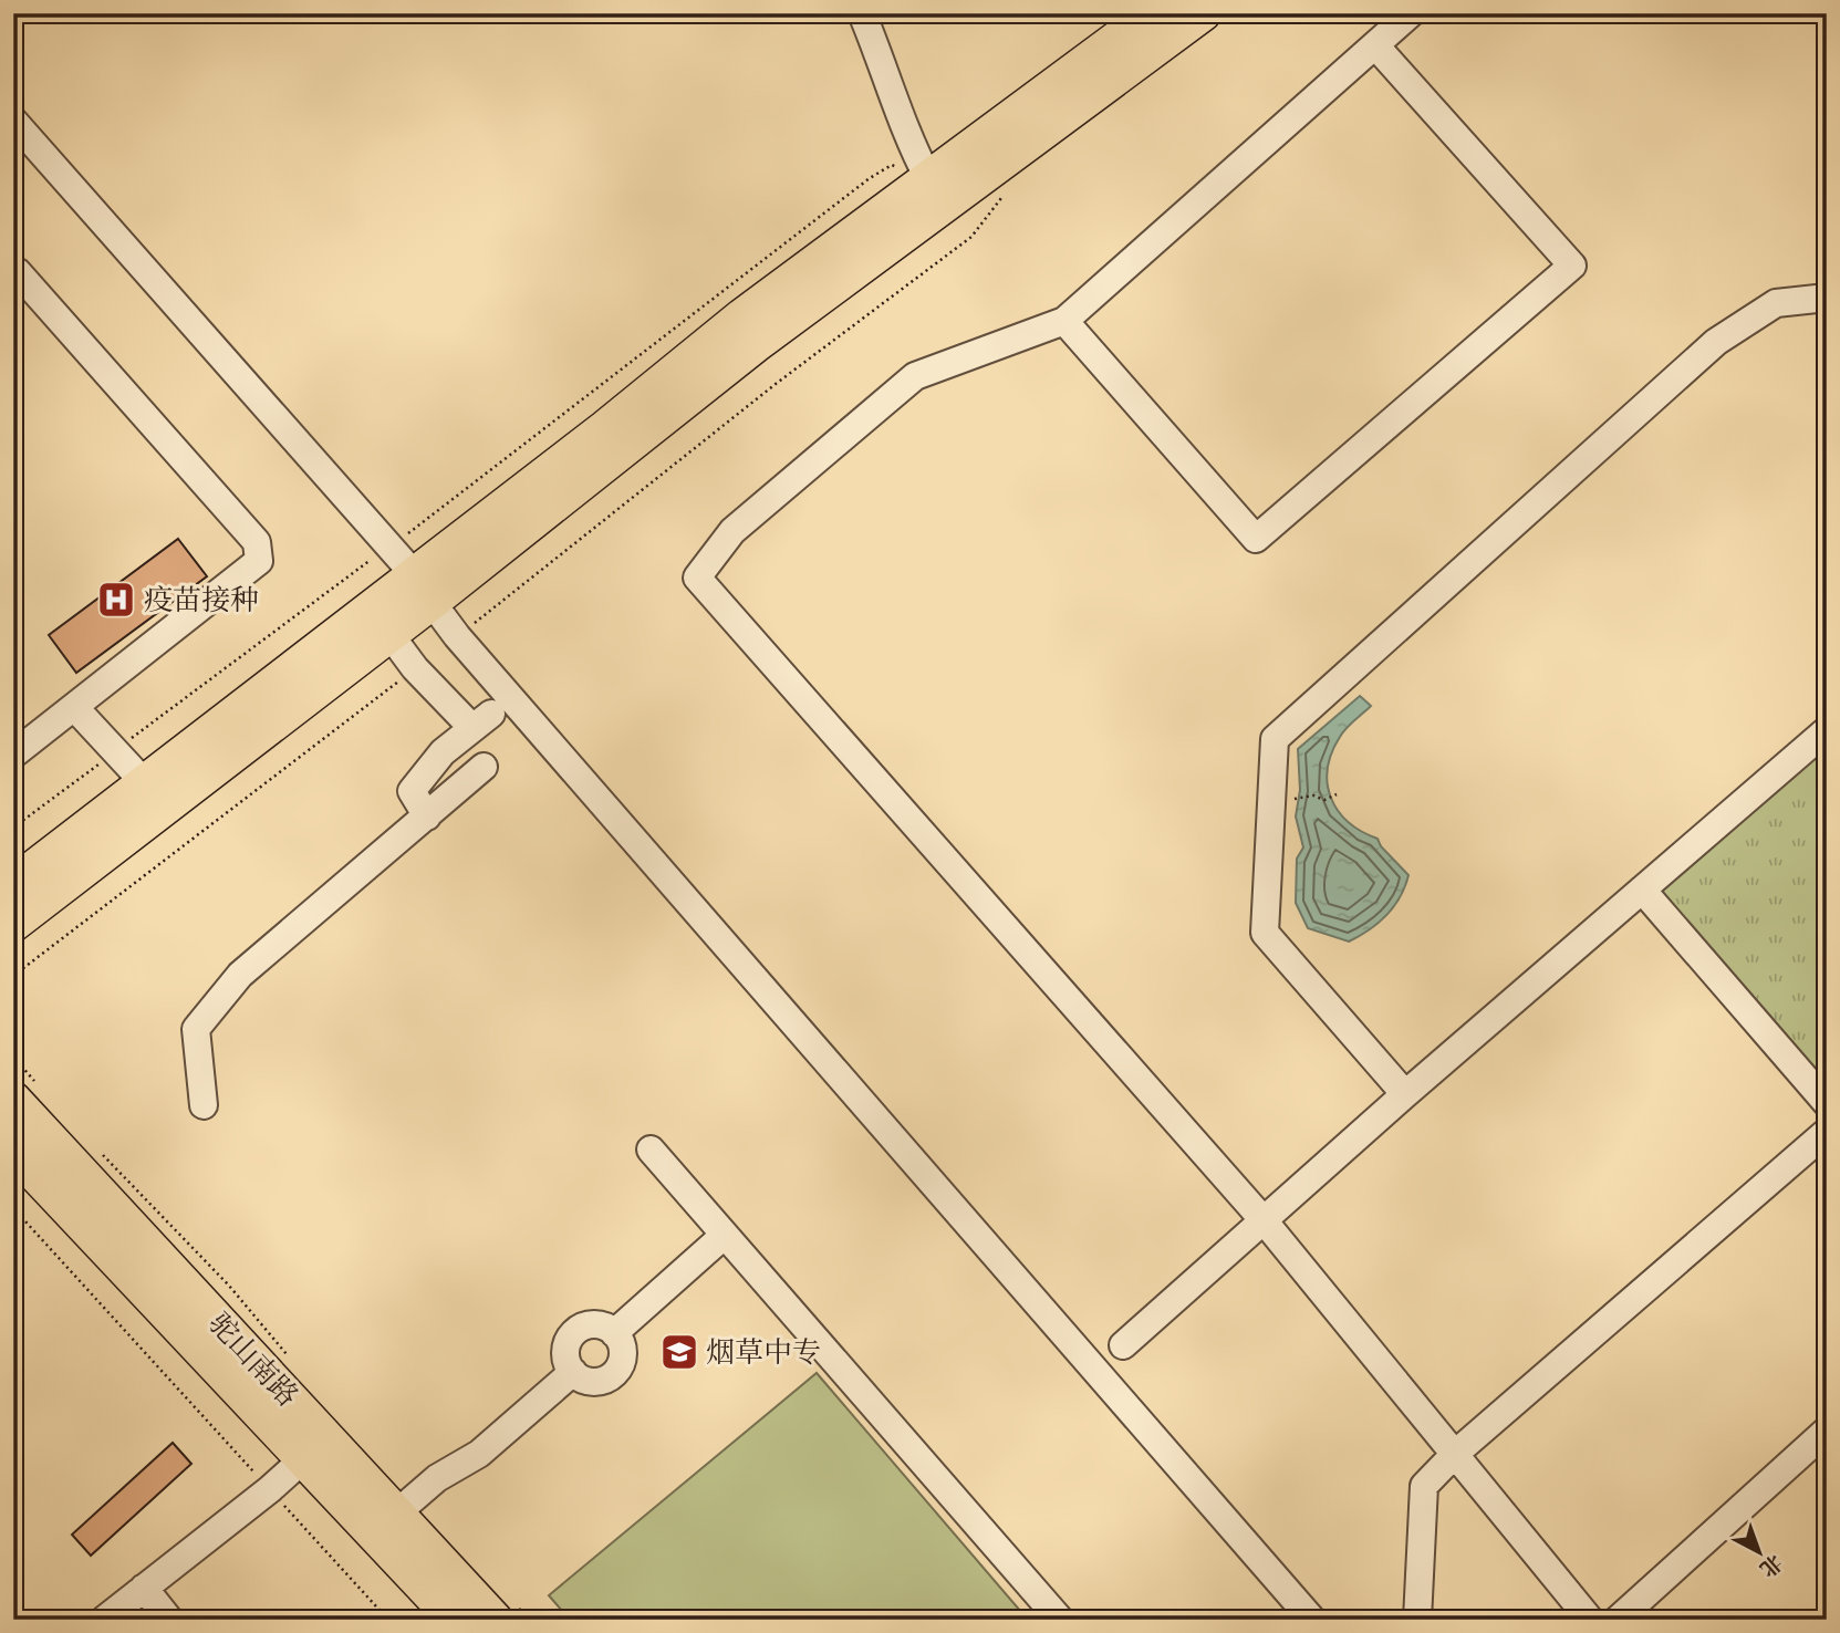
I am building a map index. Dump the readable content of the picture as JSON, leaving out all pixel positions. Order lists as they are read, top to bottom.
{
  "streets": {
    "main road": ["驼山南路"]
  },
  "places": {
    "hospital": ["疫苗接种"],
    "school or university": ["烟草中专"]
  },
  "north": "bottom right"
}
